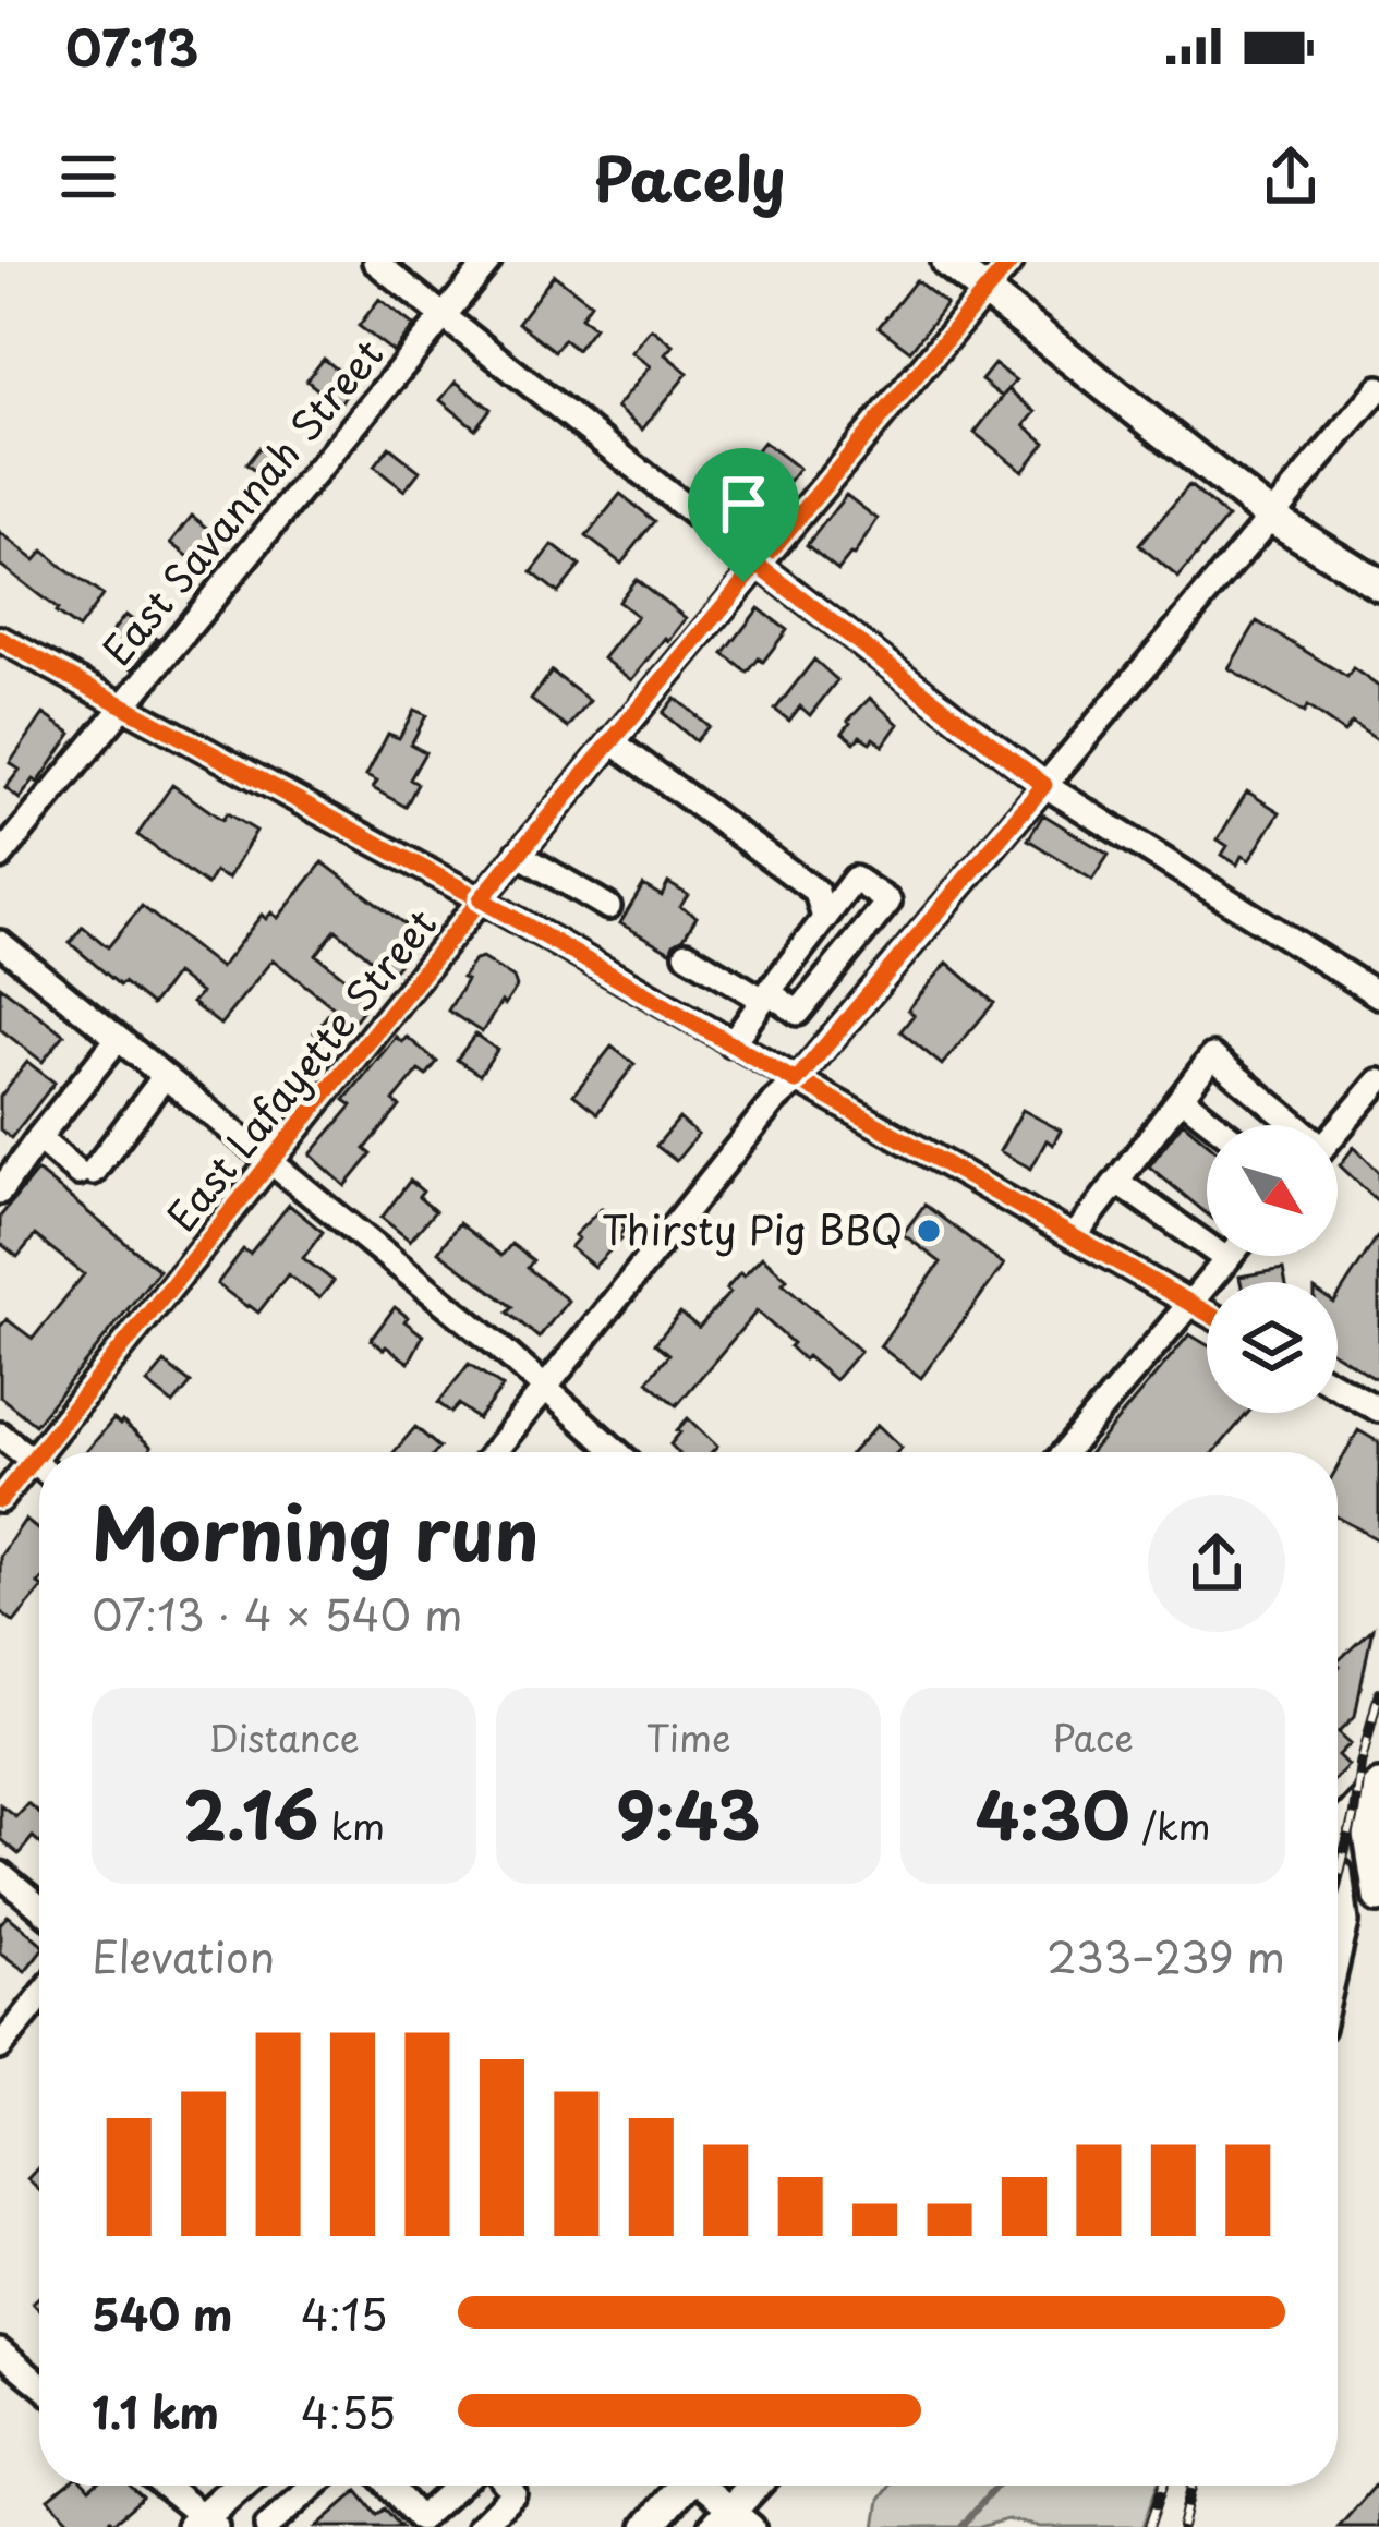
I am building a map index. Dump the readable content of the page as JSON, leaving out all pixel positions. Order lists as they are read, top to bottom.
{
  "streets": {
    "street": ["East Savannah Street", "East Lafayette Street"]
  },
  "places": ["Thirsty Pig BBQ"],
  "north": "bottom right",
  "page": {
    "status": "07:13",
    "header": "Pacely",
    "heading": ["Morning run", "07:13 · 4 × 540 m"],
    "stats": [
      ["Distance", "2.16 km"],
      ["Time", "9:43"],
      ["Pace", "4:30 /km"]
    ],
    "chart": ["Elevation", "233–239 m"],
    "list": [
      {
        "name": "540 m",
        "note": "4:15"
      },
      {
        "name": "1.1 km",
        "note": "4:55"
      }
    ]
  }
}
